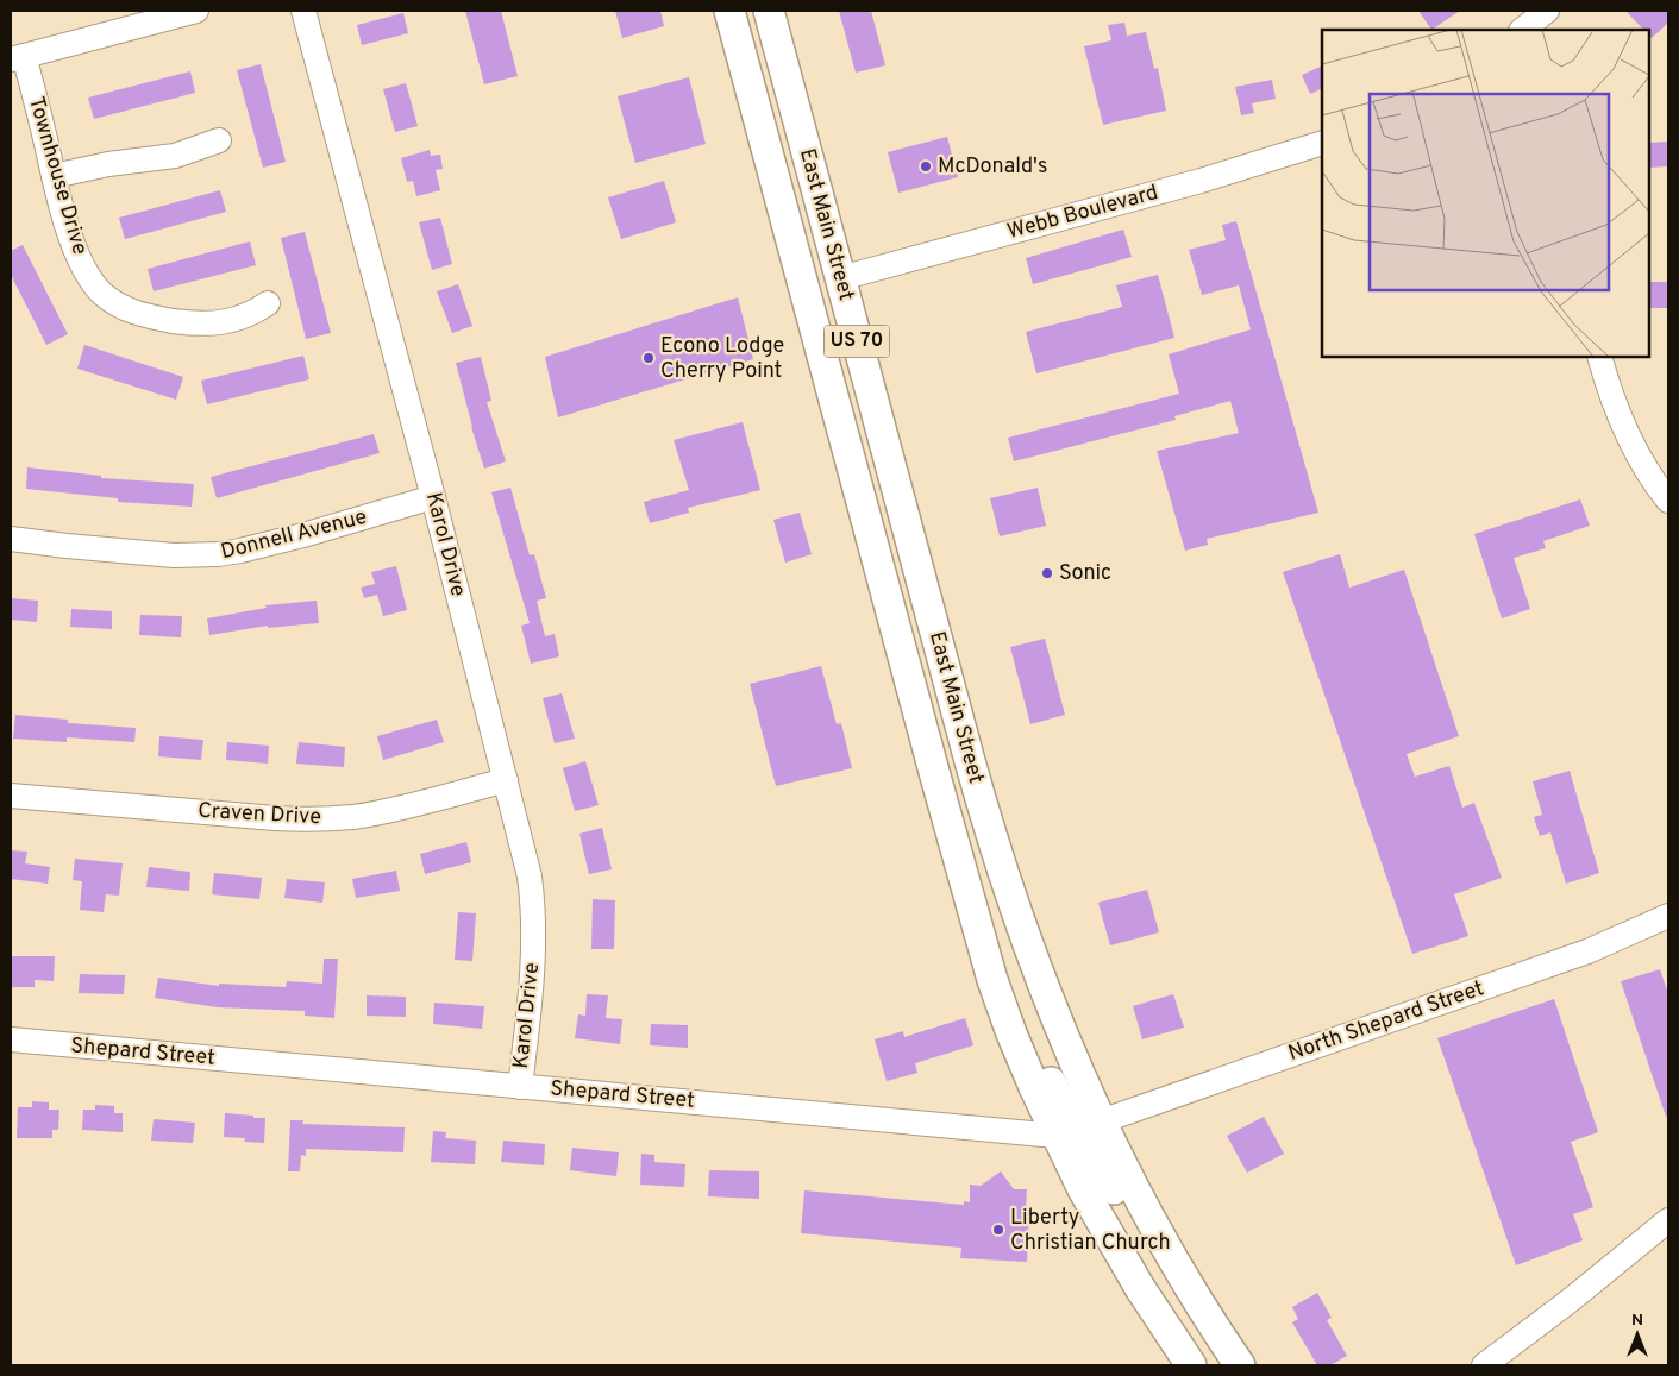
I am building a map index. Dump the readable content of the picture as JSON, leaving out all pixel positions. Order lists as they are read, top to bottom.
{
  "streets": {
    "main road": ["East Main Street", "US 70"],
    "street": [
      "Townhouse Drive",
      "Webb Boulevard",
      "Donnell Avenue",
      "Karol Drive",
      "Craven Drive",
      "North Shepard Street",
      "Shepard Street"
    ]
  },
  "crossings": [
    ["Webb Boulevard", "East Main Street"],
    ["East Main Street", "North Shepard Street"],
    ["East Main Street", "Shepard Street"],
    ["Donnell Avenue", "Karol Drive"],
    ["Karol Drive", "Craven Drive"],
    ["Karol Drive", "Shepard Street"]
  ],
  "places": [
    "McDonald's",
    "Econo Lodge Cherry Point",
    "Sonic",
    "Liberty Christian Church"
  ],
  "north": "top"
}
